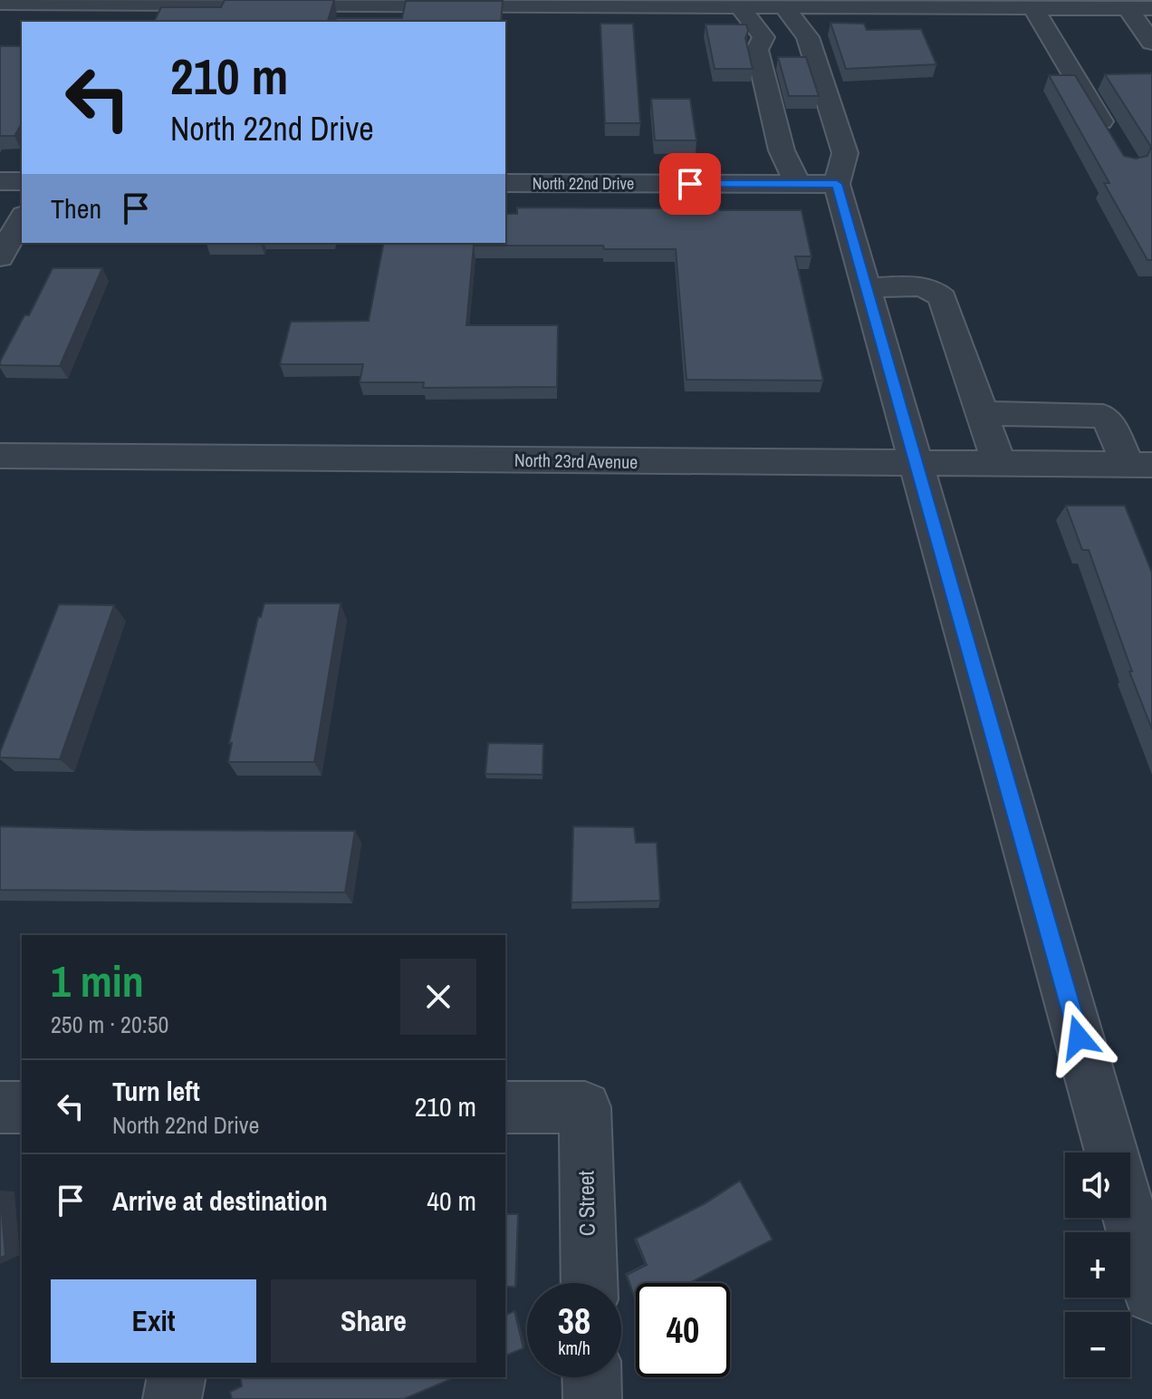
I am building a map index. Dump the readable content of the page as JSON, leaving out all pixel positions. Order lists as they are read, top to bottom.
{
  "streets": {
    "street": ["North 22nd Drive", "North 23rd Avenue", "C Street"]
  },
  "page": {
    "turn": ["210 m", "North 22nd Drive"],
    "then": "Then",
    "heading": ["1 min", "250 m · 20:50"],
    "list": [
      {
        "name": "Turn left",
        "note": "North 22nd Drive",
        "value": "210 m"
      },
      {
        "name": "Arrive at destination",
        "value": "40 m"
      }
    ],
    "map_buttons": ["+", "−"],
    "buttons": ["Exit", "Share"],
    "speed": "38 km/h",
    "limit": "40"
  }
}
